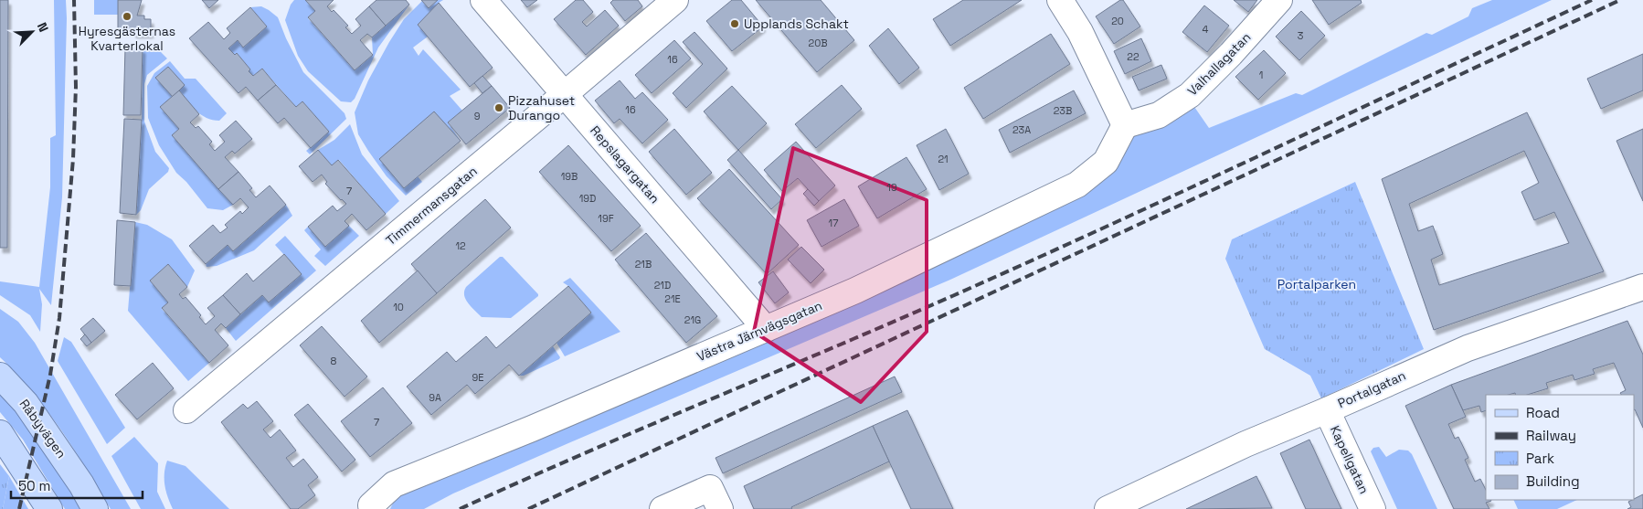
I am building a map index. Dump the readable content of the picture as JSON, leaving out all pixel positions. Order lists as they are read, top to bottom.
{
  "streets": {
    "main road": ["Råbyvägen"],
    "street": [
      "Valhallagatan",
      "Repslagargatan",
      "Timmermansgatan",
      "Västra Järnvägsgatan",
      "Portalgatan",
      "Kapellgatan"
    ]
  },
  "crossings": [
    ["Valhallagatan", "Västra Järnvägsgatan"],
    ["Repslagargatan", "Timmermansgatan"],
    ["Repslagargatan", "Västra Järnvägsgatan"],
    ["Portalgatan", "Kapellgatan"]
  ],
  "parks": ["Portalparken"],
  "places": ["Hyresgästernas Kvarterlokal", "Upplands Schakt", "Pizzahuset Durango"],
  "house_numbers": [
    "20",
    "4",
    "3",
    "20B",
    "22",
    "16",
    "1",
    "16",
    "23B",
    "9",
    "23A",
    "21",
    "19B",
    "19",
    "7",
    "19D",
    "19F",
    "17",
    "12",
    "21B",
    "21D",
    "21E",
    "10",
    "21G",
    "8",
    "9E",
    "9A",
    "7"
  ],
  "legend": [
    "Road",
    "Railway",
    "Park",
    "Building"
  ],
  "scale_bar": "50 m",
  "north": "top right"
}
